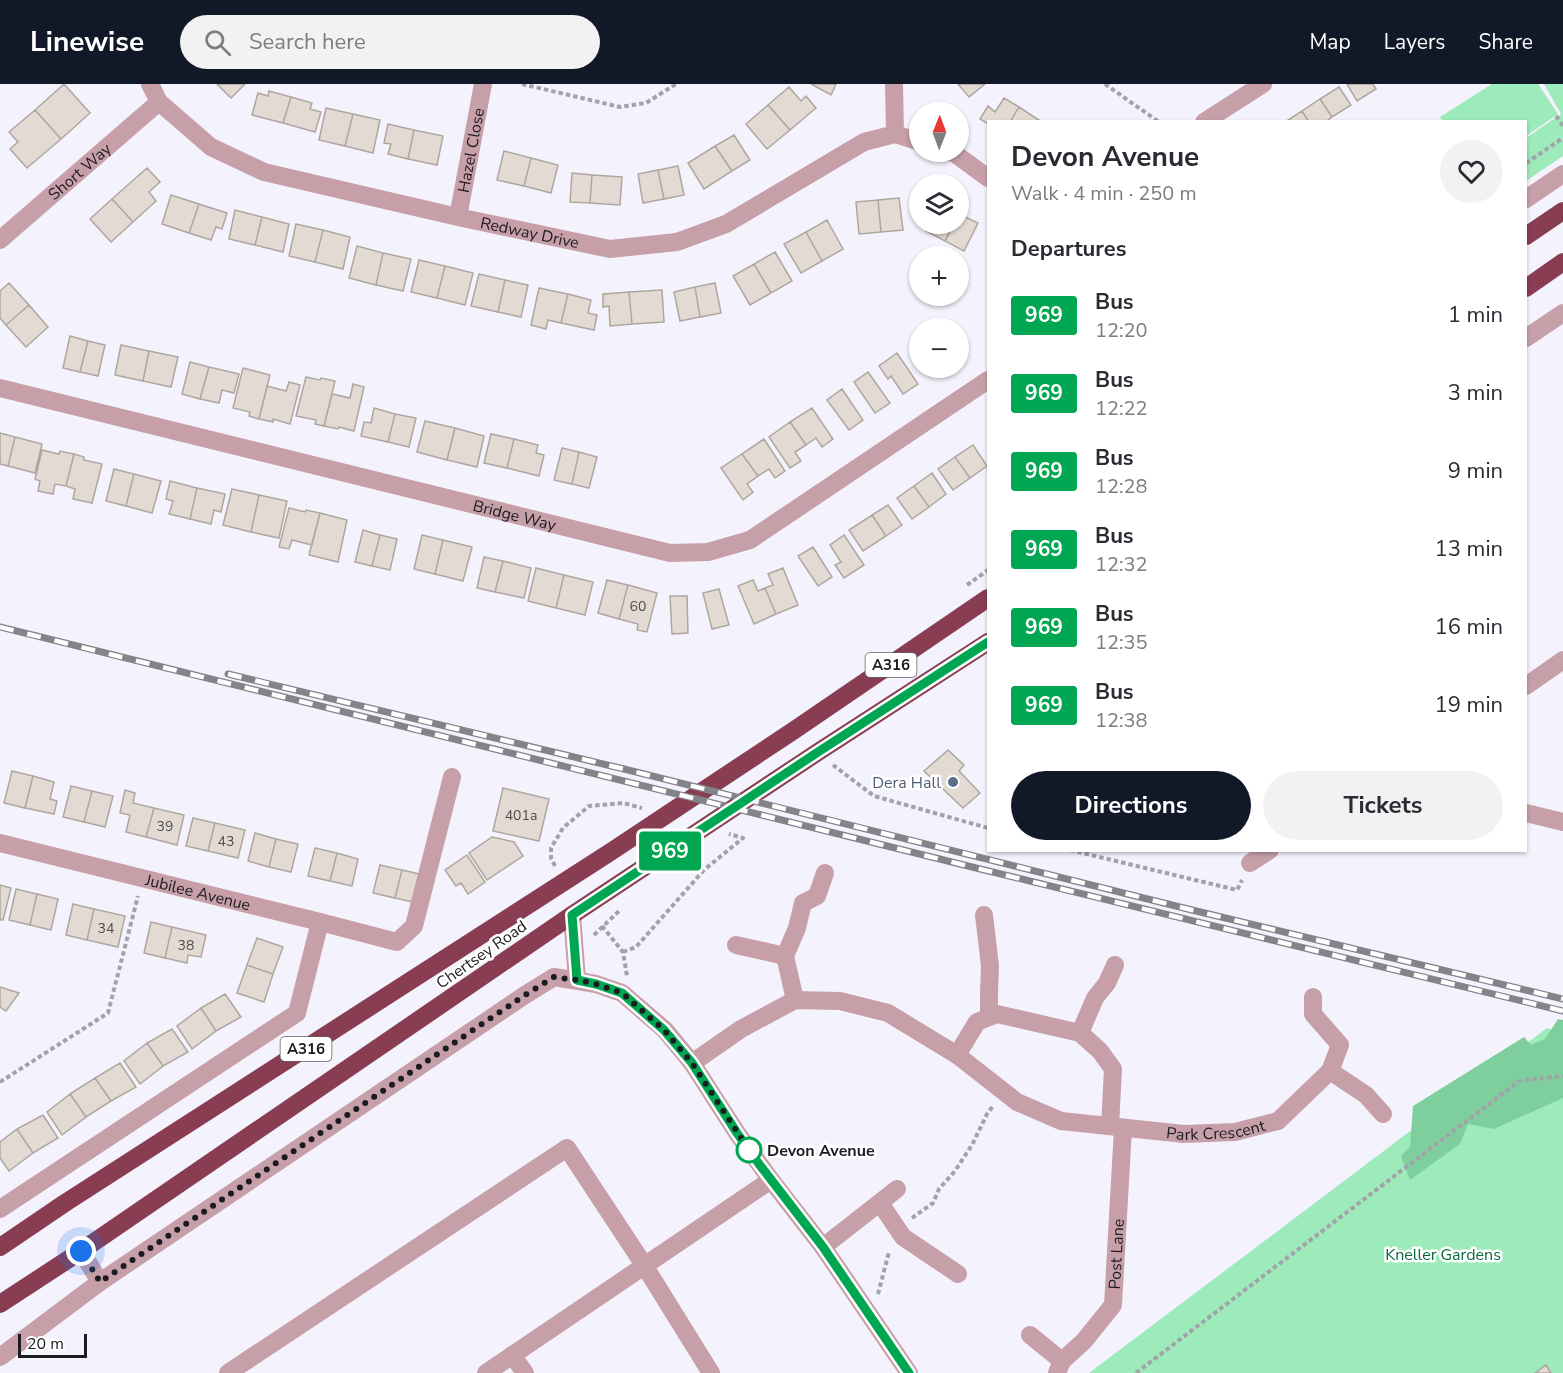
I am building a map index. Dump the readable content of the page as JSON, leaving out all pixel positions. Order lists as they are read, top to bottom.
{
  "streets": {
    "highway": ["A316", "Chertsey Road"],
    "street": [
      "Hazel Close",
      "Short Way",
      "Redway Drive",
      "Bridge Way",
      "Jubilee Avenue",
      "Park Crescent",
      "Post Lane"
    ]
  },
  "crossings": [
    ["Hazel Close", "Redway Drive"],
    ["Short Way", "Redway Drive"],
    ["Park Crescent", "Post Lane"]
  ],
  "parks": ["Kneller Gardens"],
  "places": ["Dera Hall", "Devon Avenue"],
  "lines": ["bus line 969"],
  "house_numbers": [
    "60",
    "401a",
    "39",
    "43",
    "34",
    "38"
  ],
  "scale_bar": "20 m",
  "north": "top",
  "page": {
    "header": "Linewise",
    "search": "Search here",
    "nav": ["Map", "Layers", "Share"],
    "on_map": "969",
    "map_buttons": ["+", "−"],
    "heading": [
      ["Devon Avenue", "Walk · 4 min · 250 m"],
      "Departures"
    ],
    "list": [
      {
        "mark": "969",
        "name": "Bus",
        "note": "12:20",
        "value": "1 min"
      },
      {
        "mark": "969",
        "name": "Bus",
        "note": "12:22",
        "value": "3 min"
      },
      {
        "mark": "969",
        "name": "Bus",
        "note": "12:28",
        "value": "9 min"
      },
      {
        "mark": "969",
        "name": "Bus",
        "note": "12:32",
        "value": "13 min"
      },
      {
        "mark": "969",
        "name": "Bus",
        "note": "12:35",
        "value": "16 min"
      },
      {
        "mark": "969",
        "name": "Bus",
        "note": "12:38",
        "value": "19 min"
      }
    ],
    "buttons": ["Directions", "Tickets"],
    "scale": "20 m"
  }
}
